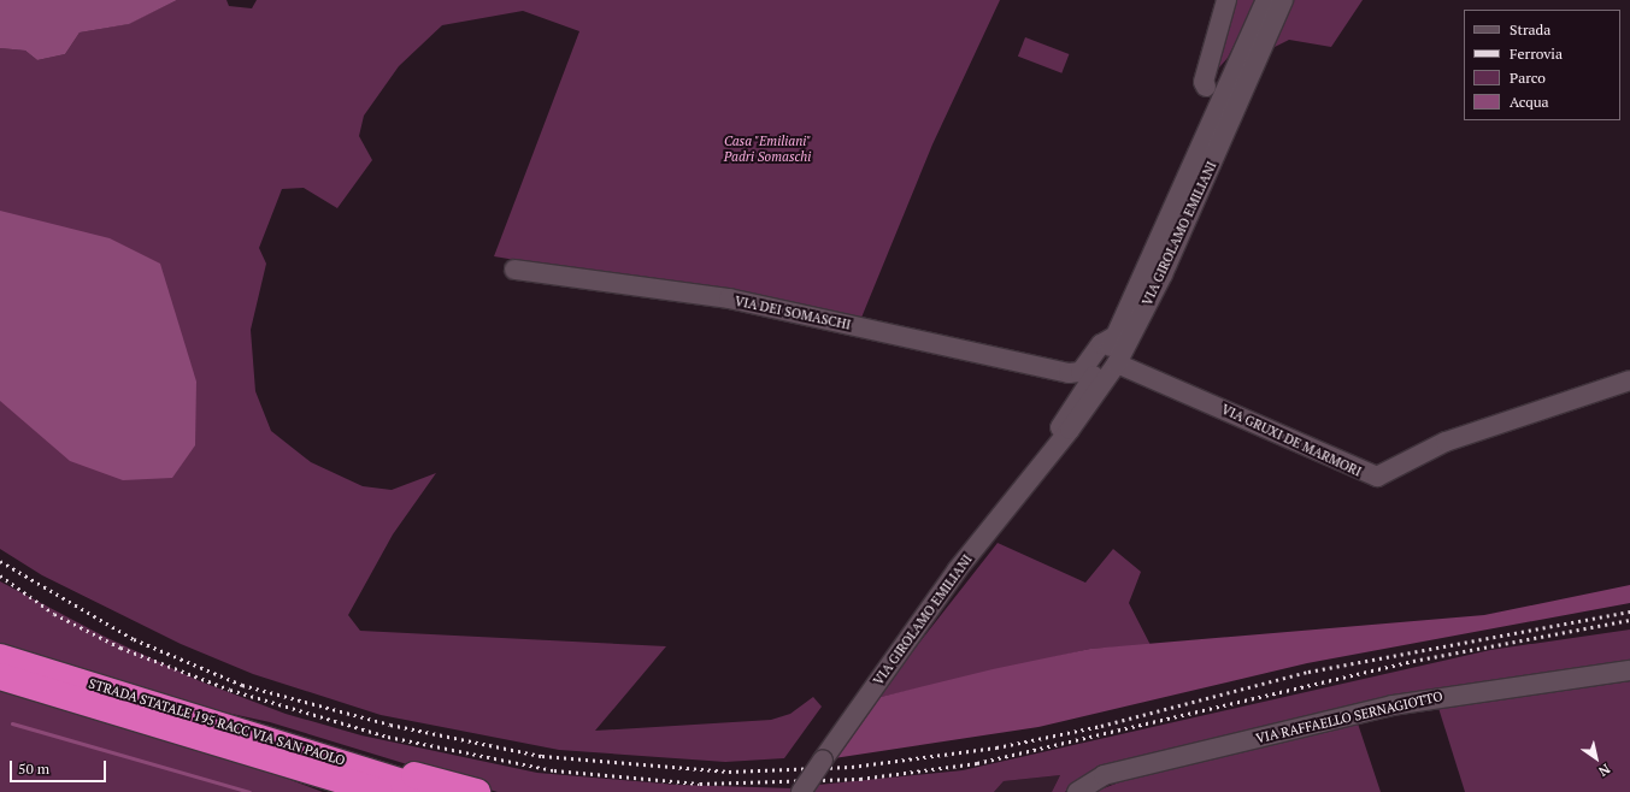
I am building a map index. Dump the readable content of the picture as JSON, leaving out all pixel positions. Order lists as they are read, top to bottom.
{
  "streets": {
    "highway": ["STRADA STATALE 195 RACC VIA SAN PAOLO"],
    "street": [
      "VIA GIROLAMO EMILIANI",
      "VIA DEI SOMASCHI",
      "VIA GRUXI DE MARMORI",
      "VIA RAFFAELLO SERNAGIOTTO"
    ]
  },
  "crossings": [
    ["VIA GIROLAMO EMILIANI", "VIA GRUXI DE MARMORI"]
  ],
  "parks": ["Casa \"Emiliani\" Padri Somaschi"],
  "legend": [
    "Strada",
    "Ferrovia",
    "Parco",
    "Acqua"
  ],
  "scale_bar": "50 m",
  "north": "bottom right"
}
